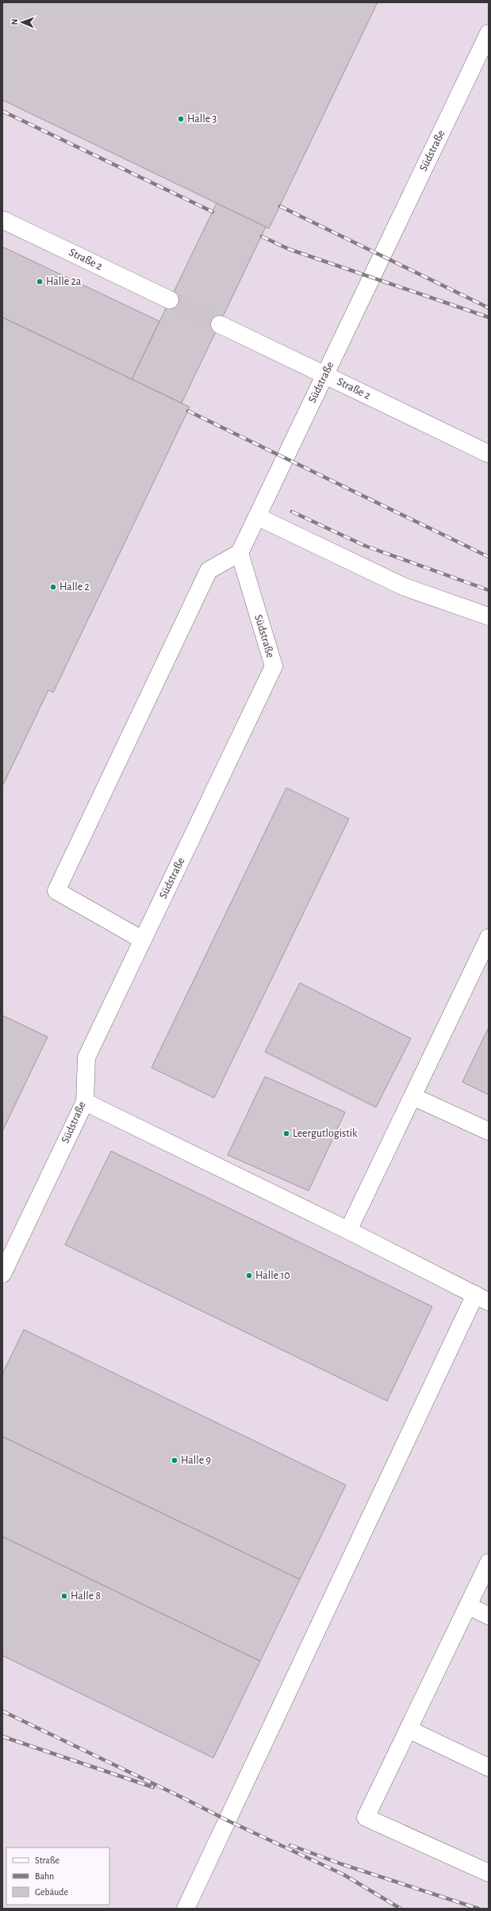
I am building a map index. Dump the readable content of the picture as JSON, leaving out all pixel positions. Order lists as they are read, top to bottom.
{
  "streets": {
    "street": ["Südstraße", "Straße 2"]
  },
  "crossings": [
    ["Südstraße", "Straße 2"]
  ],
  "places": [
    "Halle 3",
    "Halle 2a",
    "Halle 2",
    "Leergutlogistik",
    "Halle 10",
    "Halle 9",
    "Halle 8"
  ],
  "legend": ["Straße", "Bahn", "Gebäude"],
  "north": "left"
}
